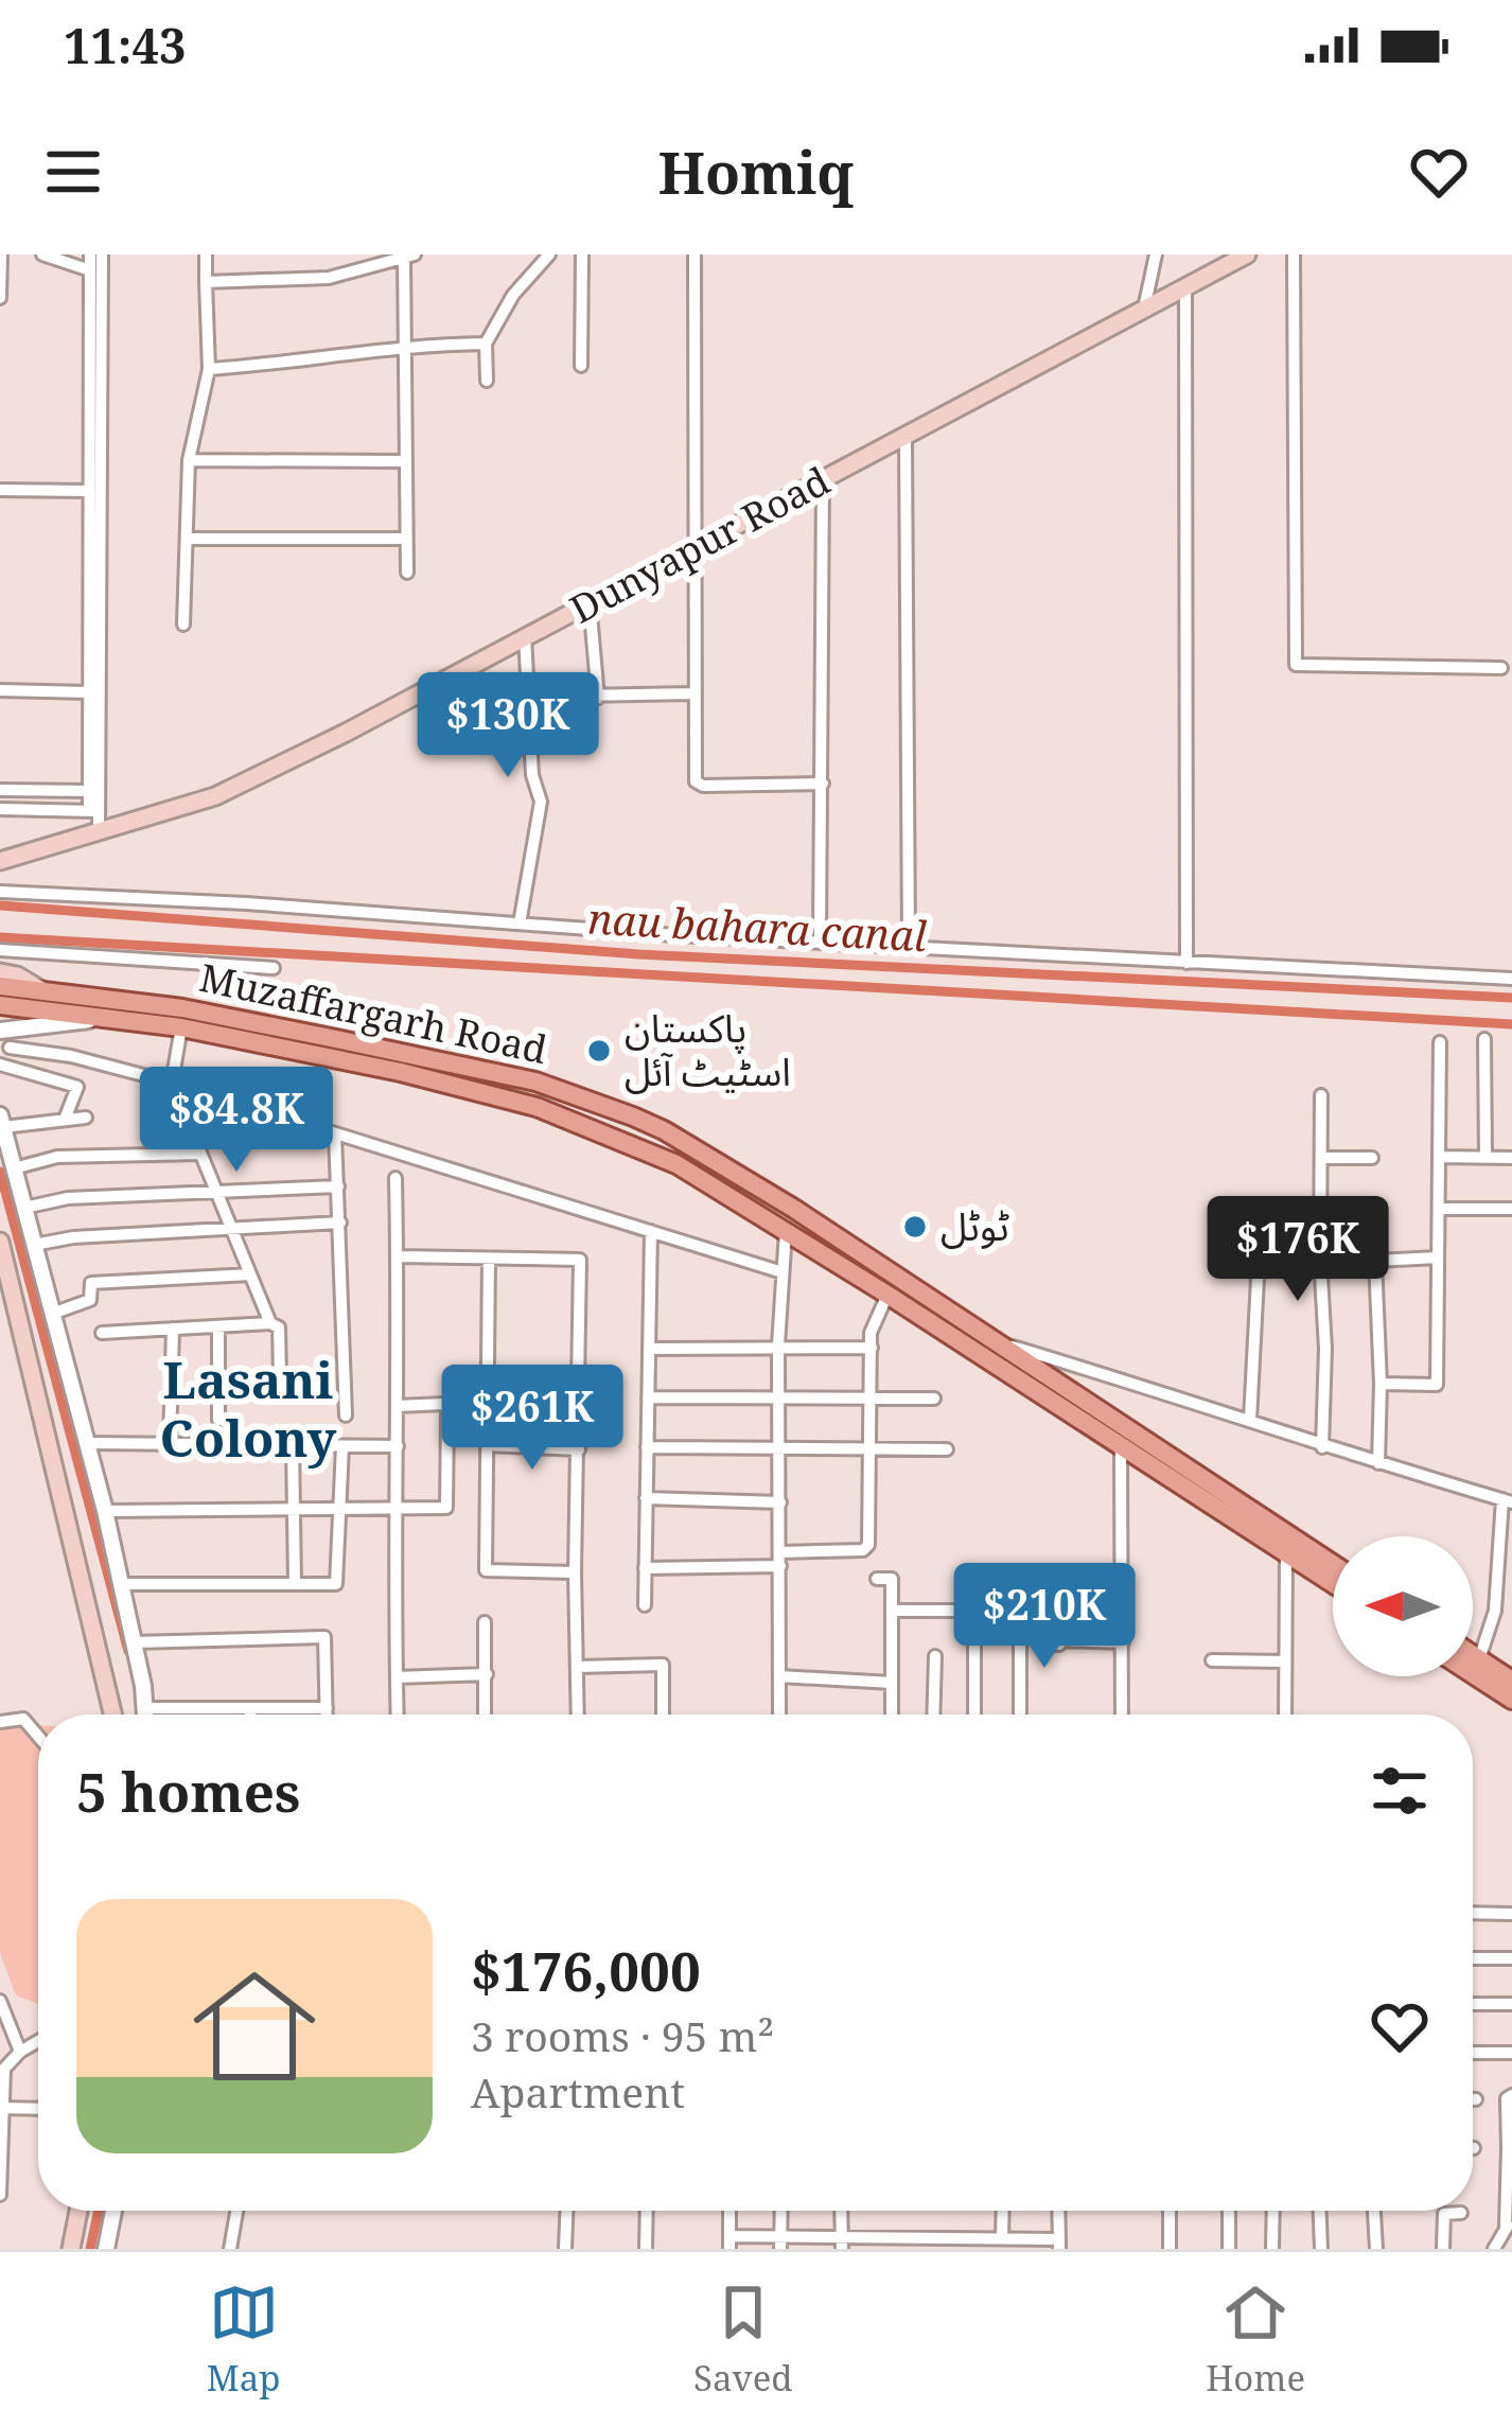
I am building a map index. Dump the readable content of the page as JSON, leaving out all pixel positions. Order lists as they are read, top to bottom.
{
  "streets": {
    "main road": ["Dunyapur Road", "Muzaffargarh Road"]
  },
  "districts": ["Lasani Colony"],
  "water": ["nau bahara canal"],
  "places": ["پاکستان اسٹیٹ آئل", "ٹوٹل"],
  "north": "left",
  "page": {
    "status": "11:43",
    "header": "Homiq",
    "price": [
      "$130K",
      "$84.8K",
      "$176K",
      "$261K",
      "$210K"
    ],
    "heading": "5 homes",
    "list": [
      {
        "name": "$176,000",
        "note": "3 rooms · 95 m² · Apartment"
      }
    ],
    "tabs": ["Map", "Saved", "Home"]
  }
}
